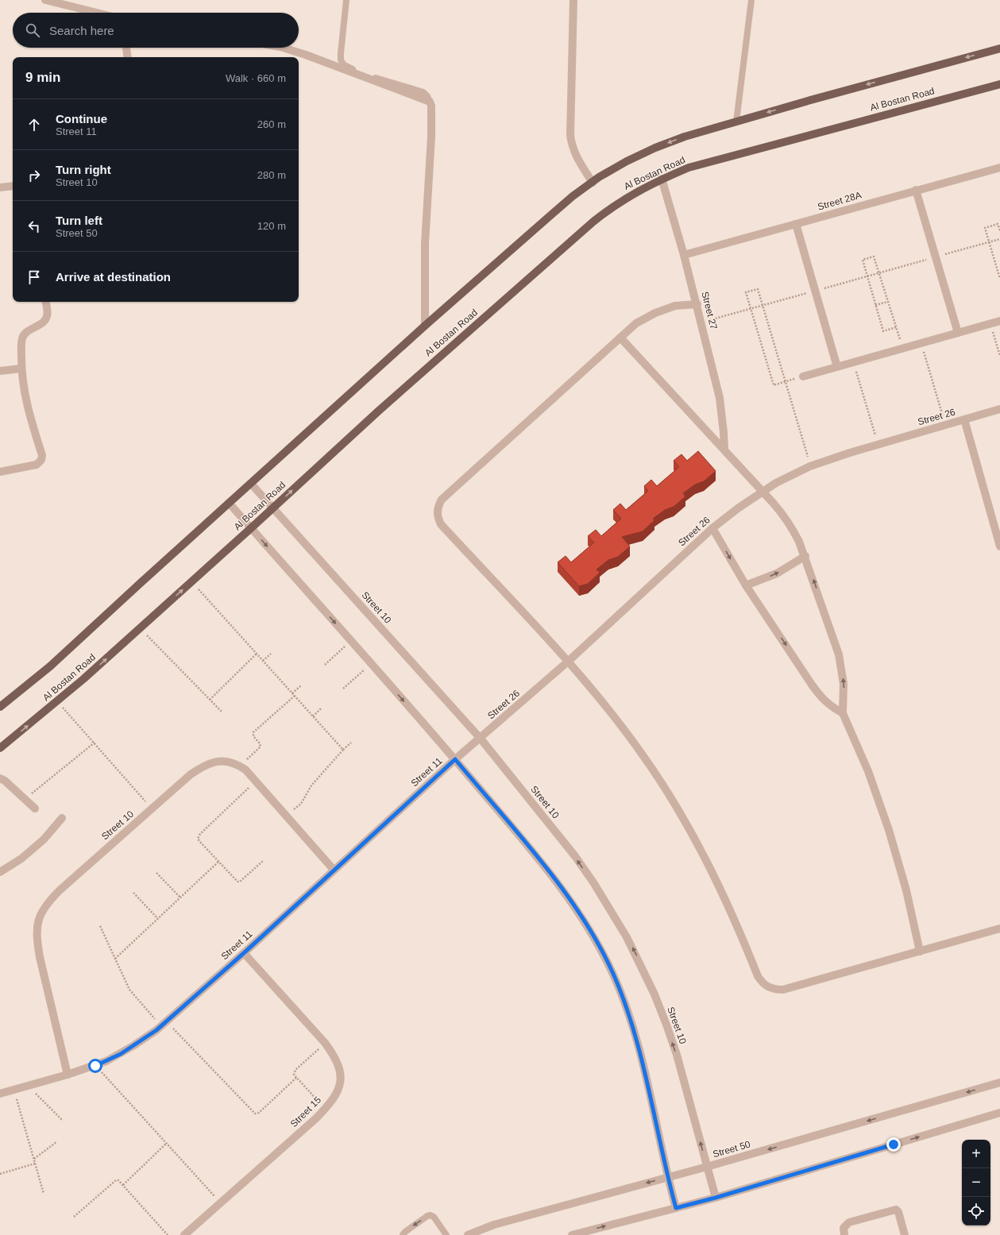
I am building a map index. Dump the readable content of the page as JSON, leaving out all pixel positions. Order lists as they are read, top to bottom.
{
  "streets": {
    "main road": ["Al Bostan Road"],
    "street": [
      "Street 28A",
      "Street 27",
      "Street 26",
      "Street 10",
      "Street 11",
      "Street 15",
      "Street 50"
    ]
  },
  "crossings": [
    ["Al Bostan Road", "Street 27"],
    ["Al Bostan Road", "Street 10"],
    ["Street 28A", "Street 27"],
    ["Street 26", "Street 10"],
    ["Street 26", "Street 11"],
    ["Street 10", "Street 11"],
    ["Street 10", "Street 50"],
    ["Street 11", "Street 15"]
  ],
  "page": {
    "search": "Search here",
    "heading": ["9 min", "Walk · 660 m"],
    "list": [
      ["Continue", "Street 11", "260 m"],
      ["Turn right", "Street 10", "280 m"],
      ["Turn left", "Street 50", "120 m"],
      "Arrive at destination"
    ],
    "map_buttons": ["+", "−"]
  }
}
